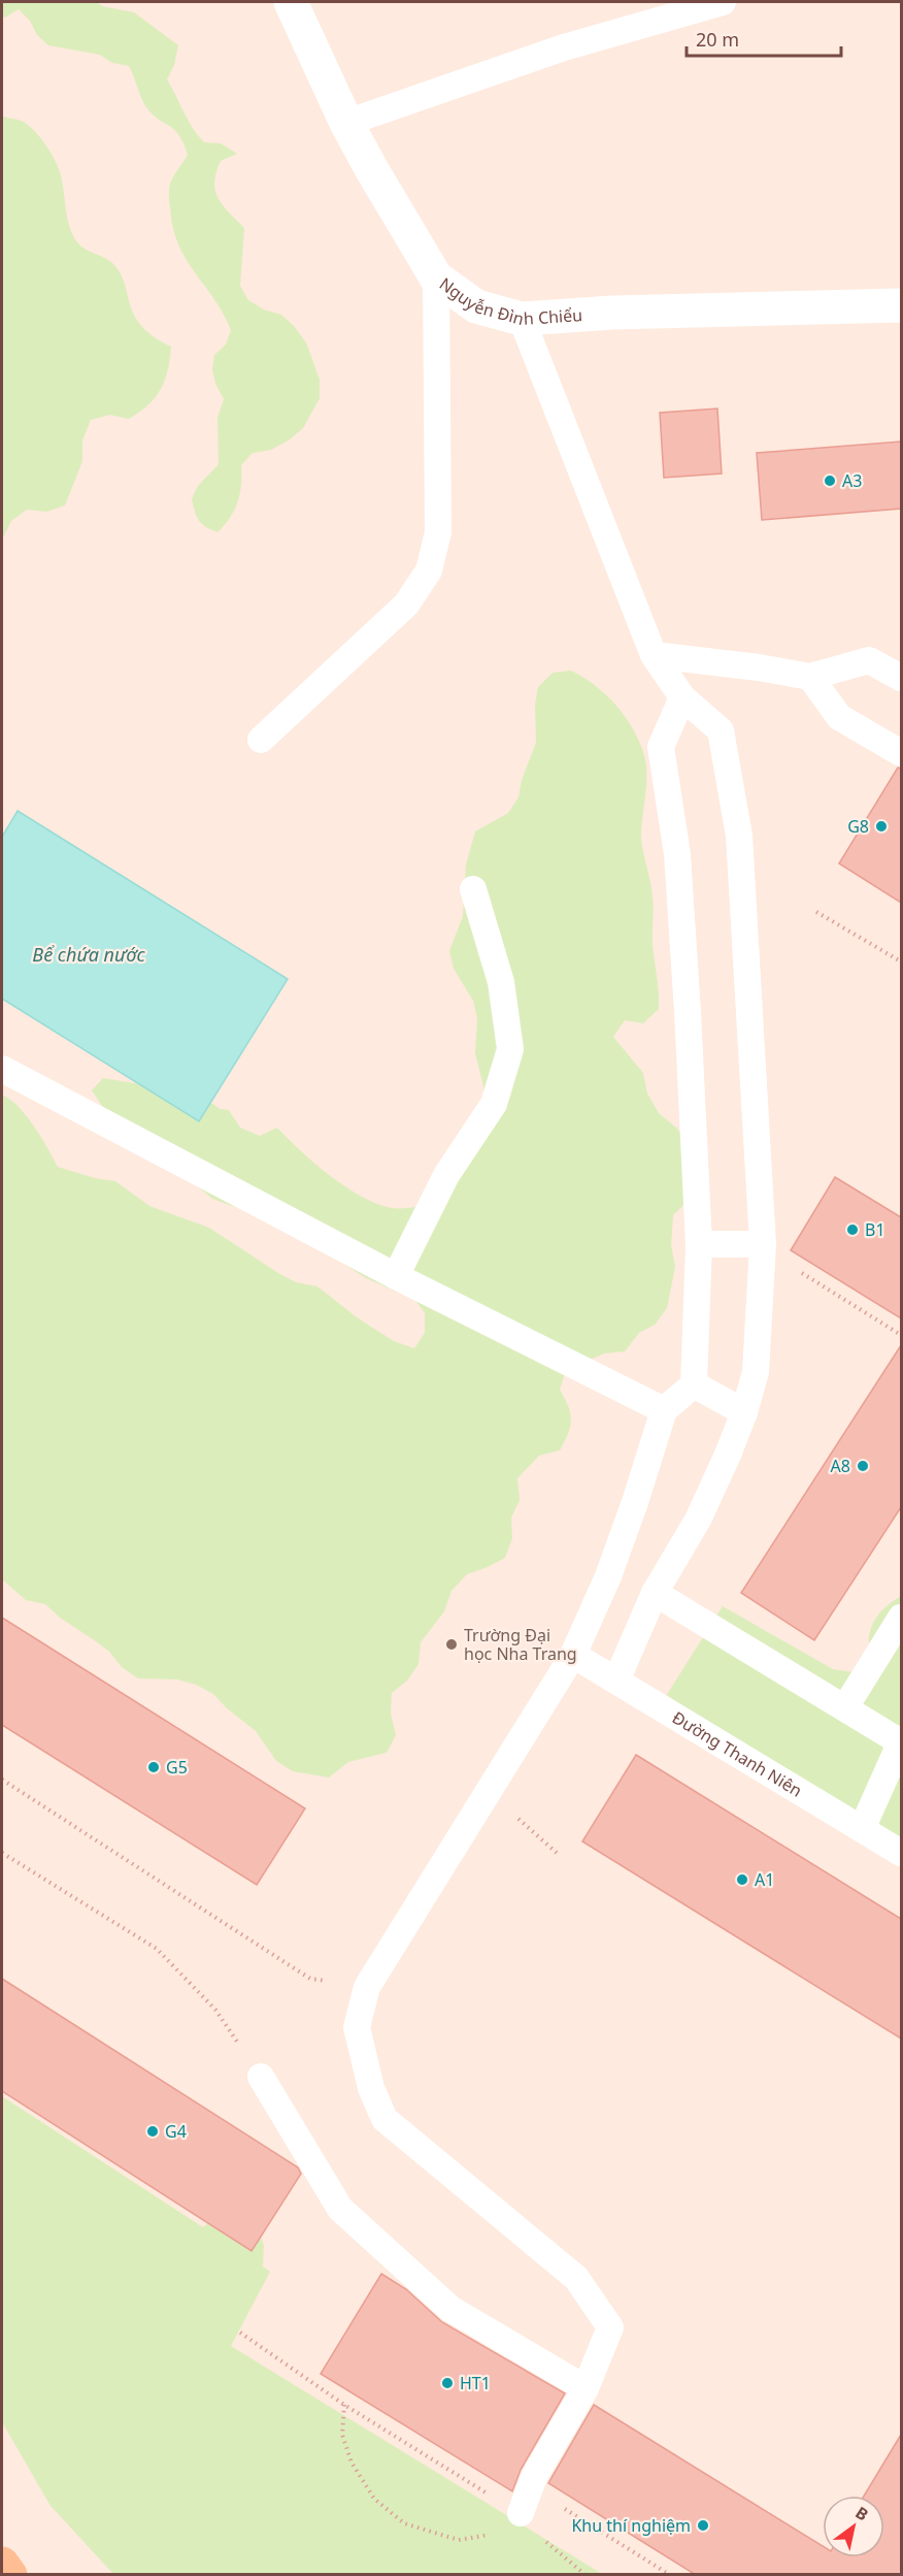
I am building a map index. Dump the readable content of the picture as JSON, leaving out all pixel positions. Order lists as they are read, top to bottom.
{
  "streets": {
    "street": ["Nguyễn Đình Chiểu"],
    "lane": ["Đường Thanh Niên"]
  },
  "water": ["Bể chứa nước"],
  "places": [
    "A3",
    "G8",
    "B1",
    "A8",
    "Trường Đại học Nha Trang",
    "G5",
    "A1",
    "G4",
    "HT1",
    "Khu thí nghiệm"
  ],
  "scale_bar": "20 m",
  "north": "top right"
}
